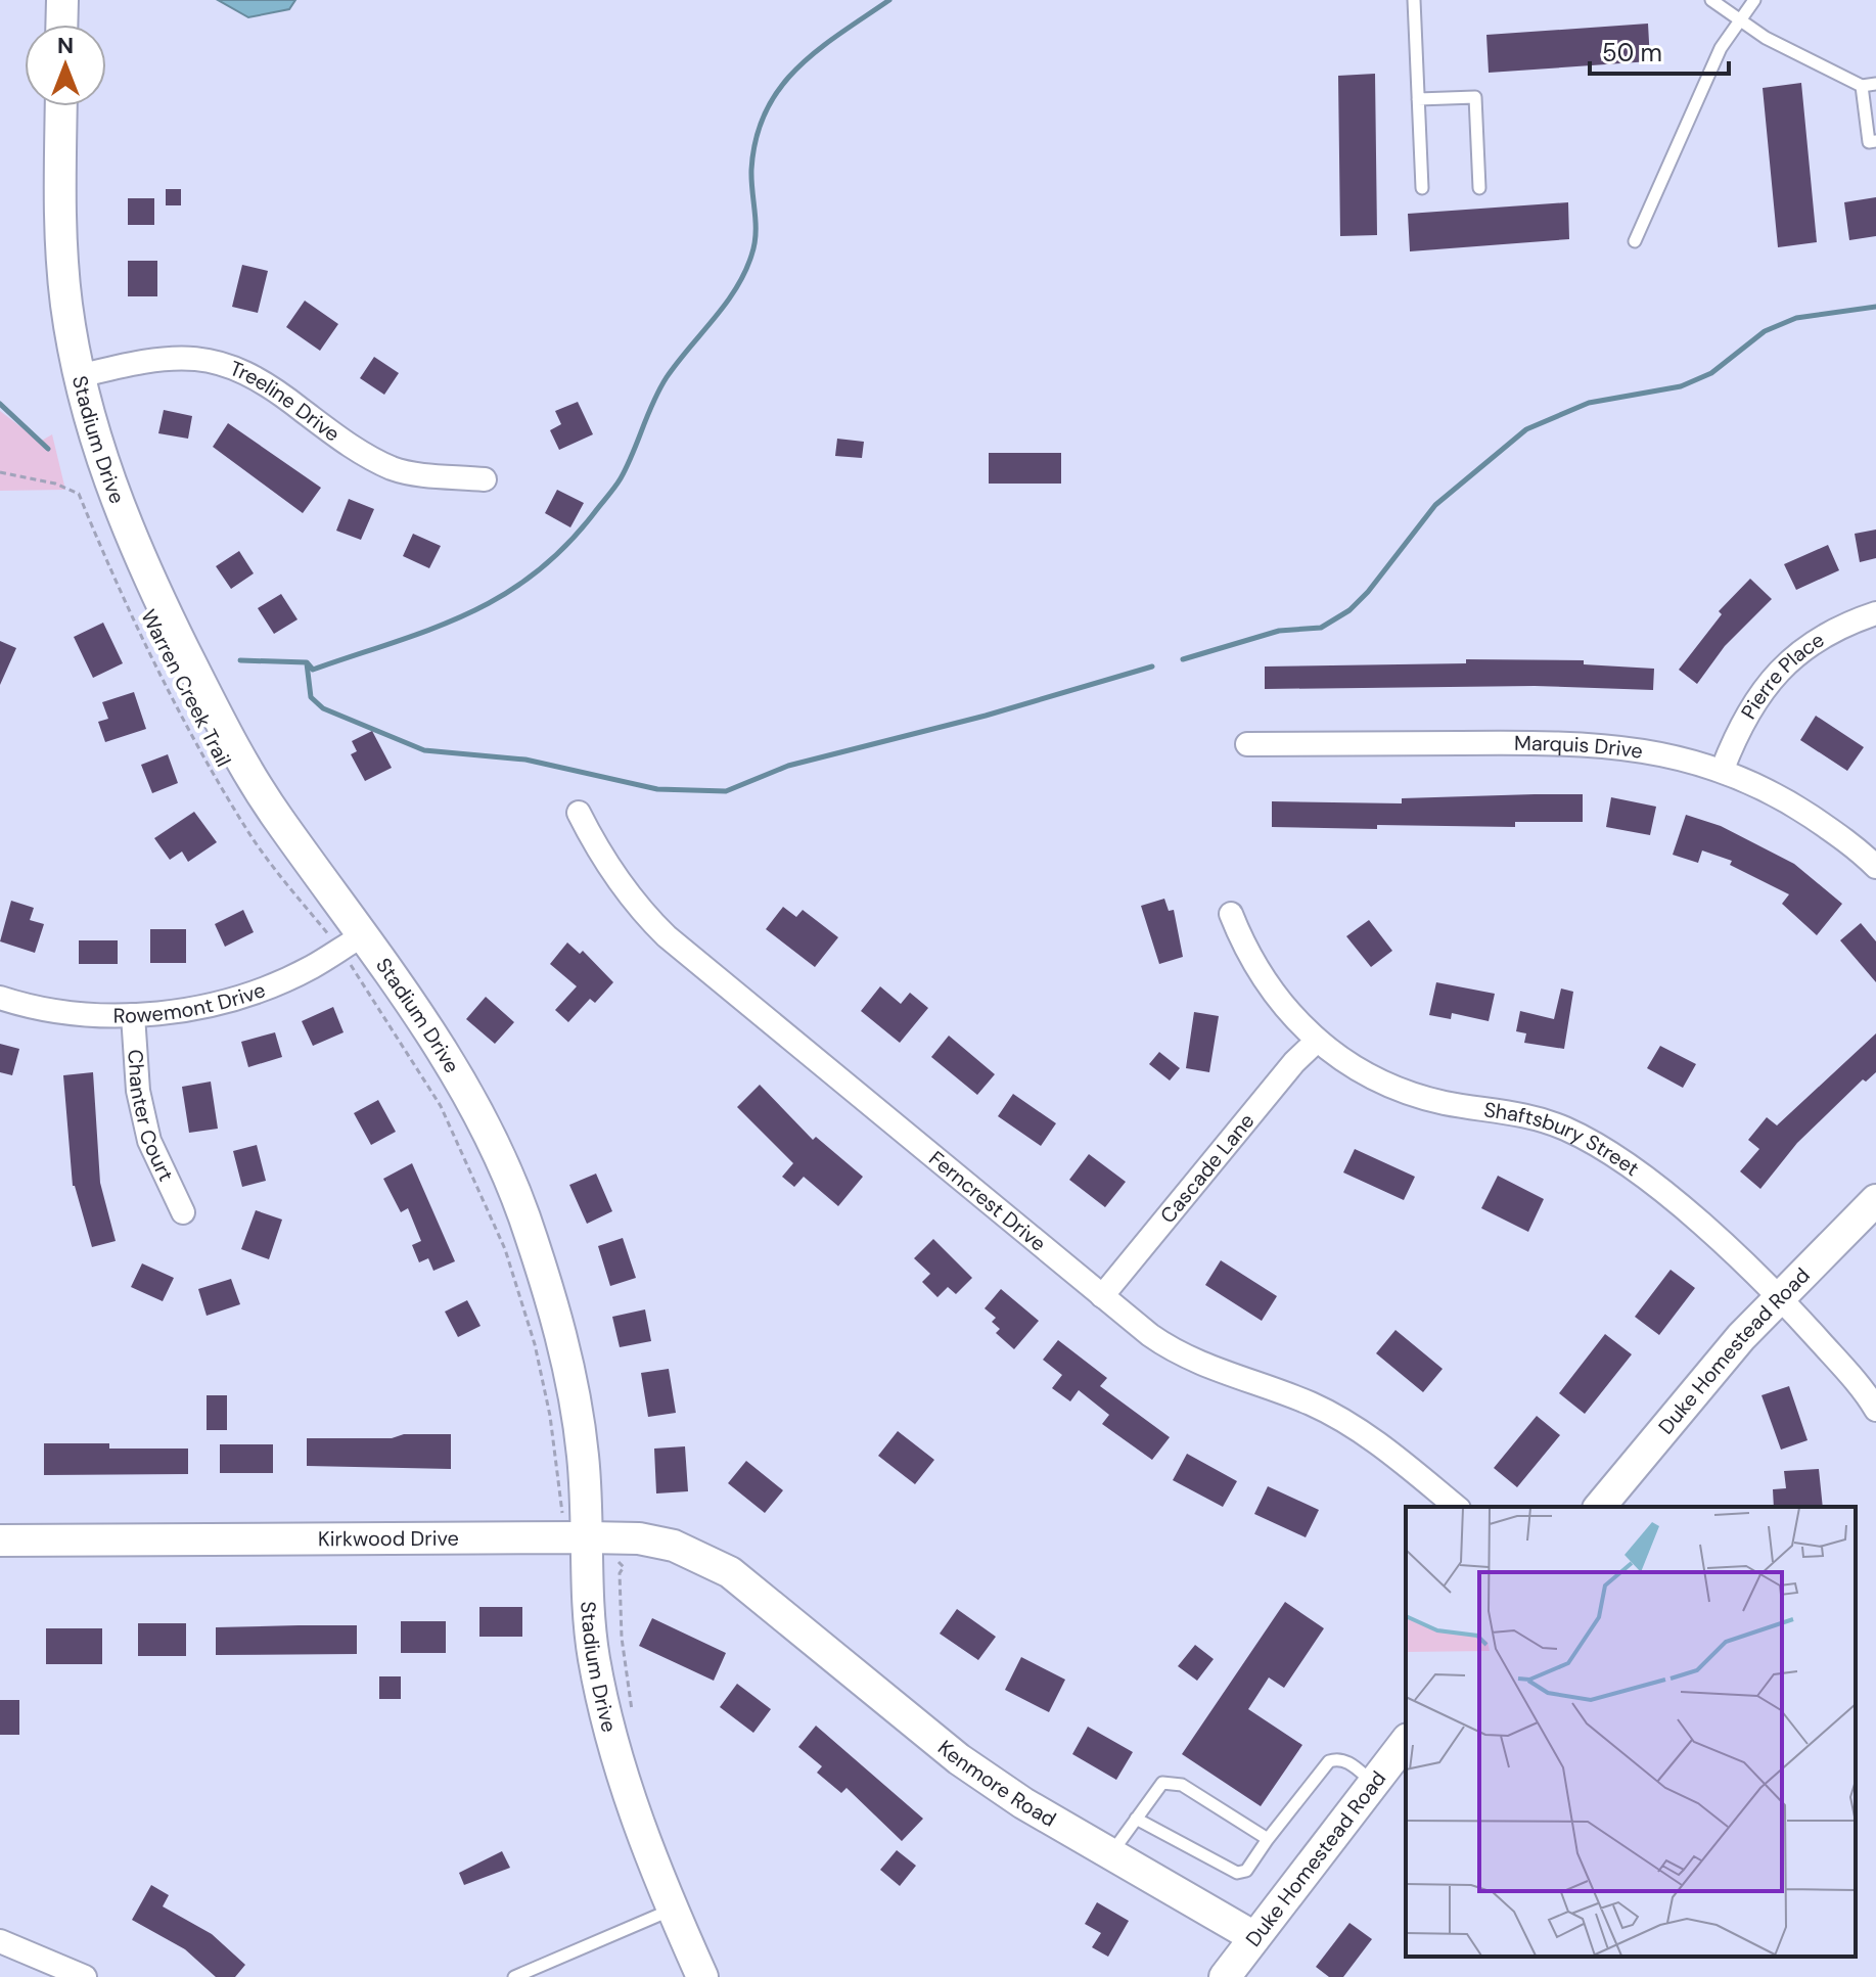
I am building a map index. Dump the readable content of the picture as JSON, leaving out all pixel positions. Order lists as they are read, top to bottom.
{
  "streets": {
    "street": [
      "Treeline Drive",
      "Stadium Drive",
      "Pierre Place",
      "Marquis Drive",
      "Rowemont Drive",
      "Chanter Court",
      "Shaftsbury Street",
      "Cascade Lane",
      "Ferncrest Drive",
      "Duke Homestead Road",
      "Kirkwood Drive",
      "Kenmore Road"
    ],
    "path": ["Warren Creek Trail"]
  },
  "crossings": [
    ["Treeline Drive", "Stadium Drive"],
    ["Stadium Drive", "Warren Creek Trail"],
    ["Stadium Drive", "Rowemont Drive"],
    ["Stadium Drive", "Kirkwood Drive"],
    ["Pierre Place", "Marquis Drive"],
    ["Warren Creek Trail", "Rowemont Drive"],
    ["Rowemont Drive", "Chanter Court"],
    ["Shaftsbury Street", "Cascade Lane"],
    ["Shaftsbury Street", "Duke Homestead Road"],
    ["Cascade Lane", "Ferncrest Drive"],
    ["Duke Homestead Road", "Kenmore Road"],
    ["Kirkwood Drive", "Kenmore Road"]
  ],
  "scale_bar": "50 m",
  "north": "top"
}
